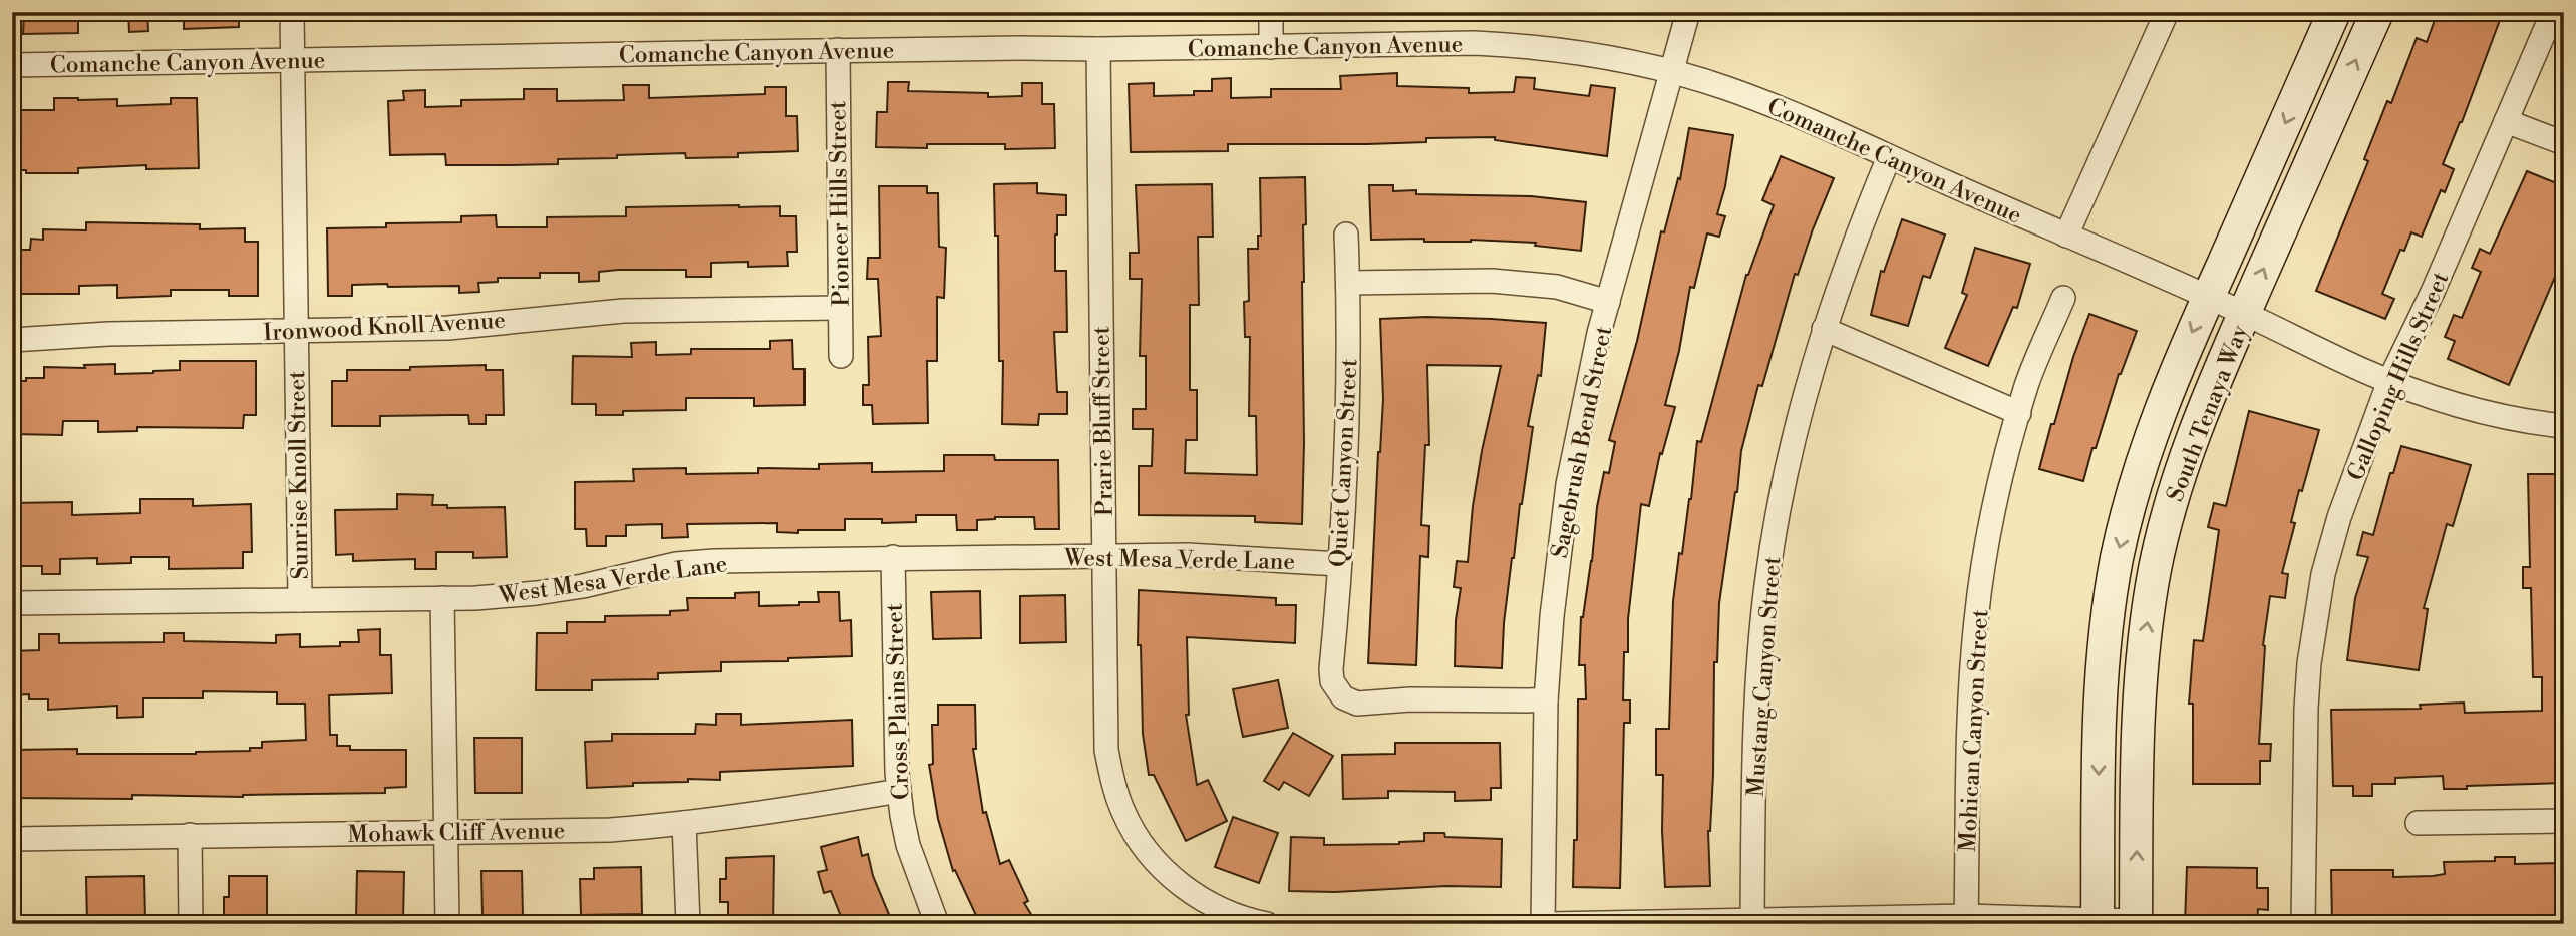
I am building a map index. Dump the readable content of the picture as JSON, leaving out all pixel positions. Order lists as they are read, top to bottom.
{
  "streets": {
    "street": [
      "Comanche Canyon Avenue",
      "Pioneer Hills Street",
      "Ironwood Knoll Avenue",
      "Galloping Hills Street",
      "South Tenaya Way",
      "Prarie Bluff Street",
      "Sagebrush Bend Street",
      "Quiet Canyon Street",
      "Sunrise Knoll Street",
      "West Mesa Verde Lane",
      "Mustang Canyon Street",
      "Cross Plains Street",
      "Mohican Canyon Street",
      "Mohawk Cliff Avenue"
    ]
  },
  "crossings": [
    ["Comanche Canyon Avenue", "Pioneer Hills Street"],
    ["Comanche Canyon Avenue", "Galloping Hills Street"],
    ["Comanche Canyon Avenue", "South Tenaya Way"],
    ["Comanche Canyon Avenue", "Prarie Bluff Street"],
    ["Comanche Canyon Avenue", "Sagebrush Bend Street"],
    ["Comanche Canyon Avenue", "Sunrise Knoll Street"],
    ["Comanche Canyon Avenue", "Mustang Canyon Street"],
    ["Pioneer Hills Street", "Ironwood Knoll Avenue"],
    ["Ironwood Knoll Avenue", "Sunrise Knoll Street"],
    ["Prarie Bluff Street", "West Mesa Verde Lane"],
    ["Sagebrush Bend Street", "Quiet Canyon Street"],
    ["Quiet Canyon Street", "West Mesa Verde Lane"],
    ["Sunrise Knoll Street", "West Mesa Verde Lane"],
    ["West Mesa Verde Lane", "Cross Plains Street"],
    ["Cross Plains Street", "Mohawk Cliff Avenue"]
  ]
}
